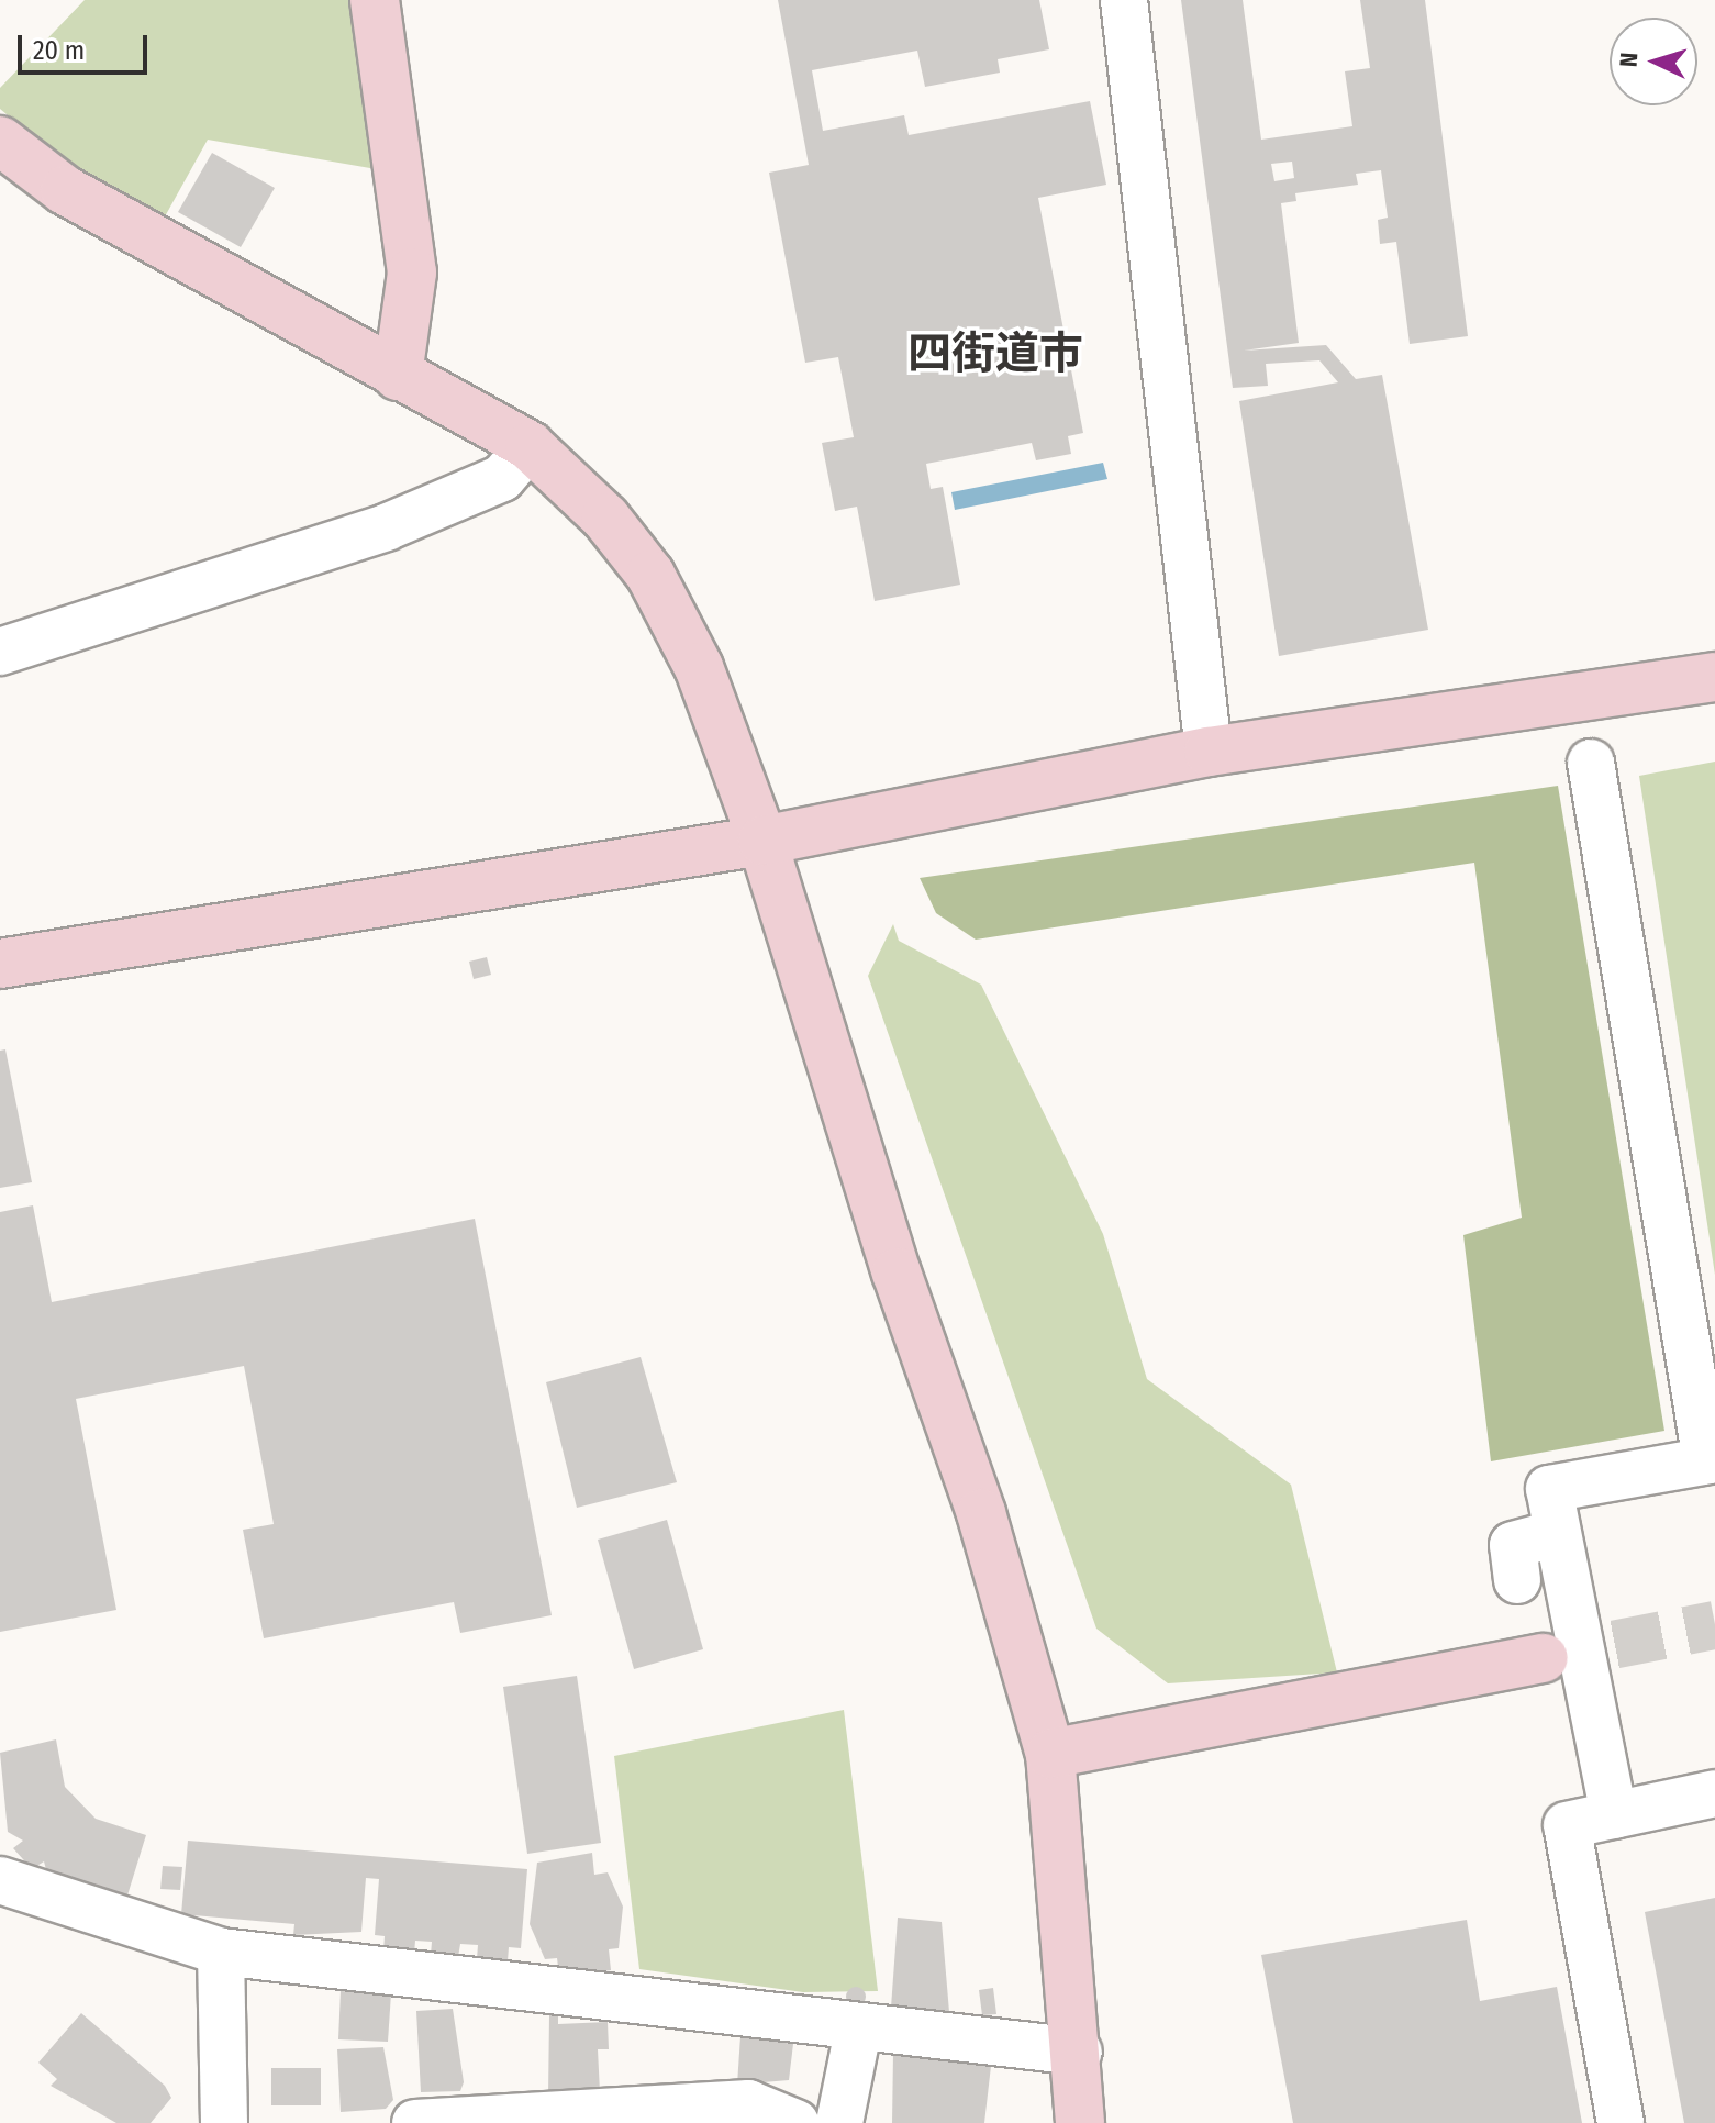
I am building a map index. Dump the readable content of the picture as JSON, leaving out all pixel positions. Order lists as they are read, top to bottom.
{
  "districts": ["四街道市"],
  "scale_bar": "20 m",
  "north": "left"
}
